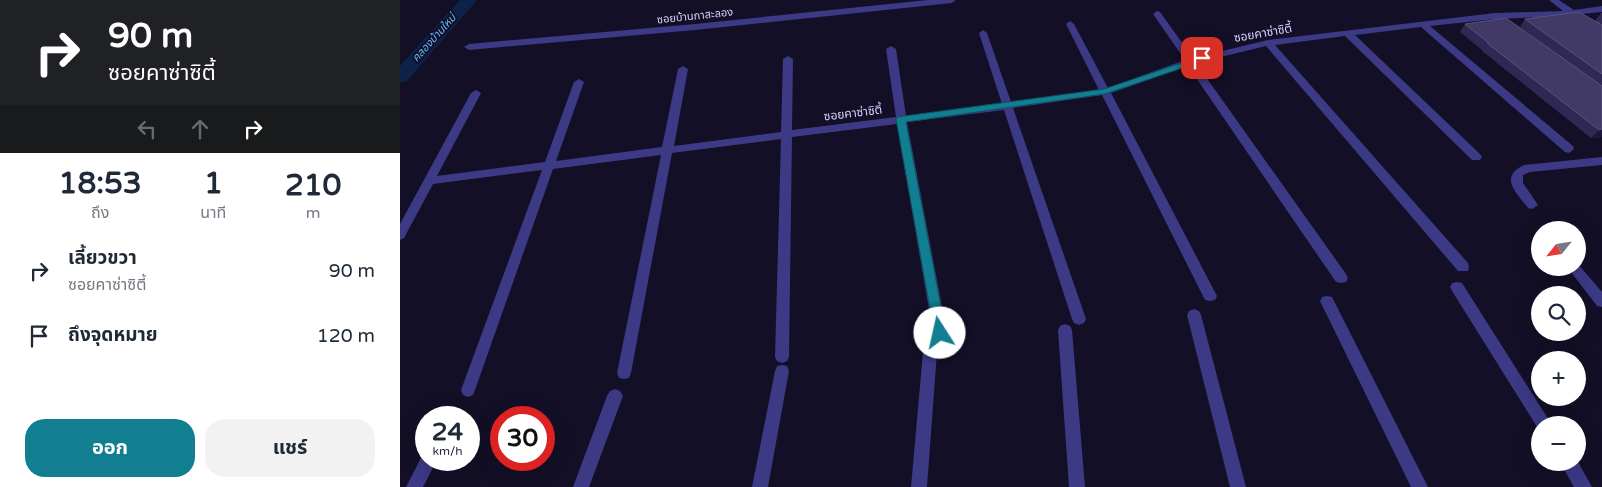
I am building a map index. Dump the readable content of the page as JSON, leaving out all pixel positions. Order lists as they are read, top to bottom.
{
  "streets": {
    "street": ["ซอยบ้านกาสะลอง", "ซอยคาซ่าซิตี้"]
  },
  "water": ["คลองบ้านใหม่"],
  "north": "bottom left",
  "page": {
    "turn": ["90 m", "ซอยคาซ่าซิตี้"],
    "eta": [
      "18:53",
      "ถึง",
      "1",
      "นาที",
      "210",
      "m"
    ],
    "map_buttons": ["+", "−"],
    "list": [
      {
        "name": "เลี้ยวขวา",
        "note": "ซอยคาซ่าซิตี้",
        "value": "90 m"
      },
      {
        "name": "ถึงจุดหมาย",
        "value": "120 m"
      }
    ],
    "speed": "24 km/h",
    "limit": "30",
    "buttons": ["ออก", "แชร์"]
  }
}
